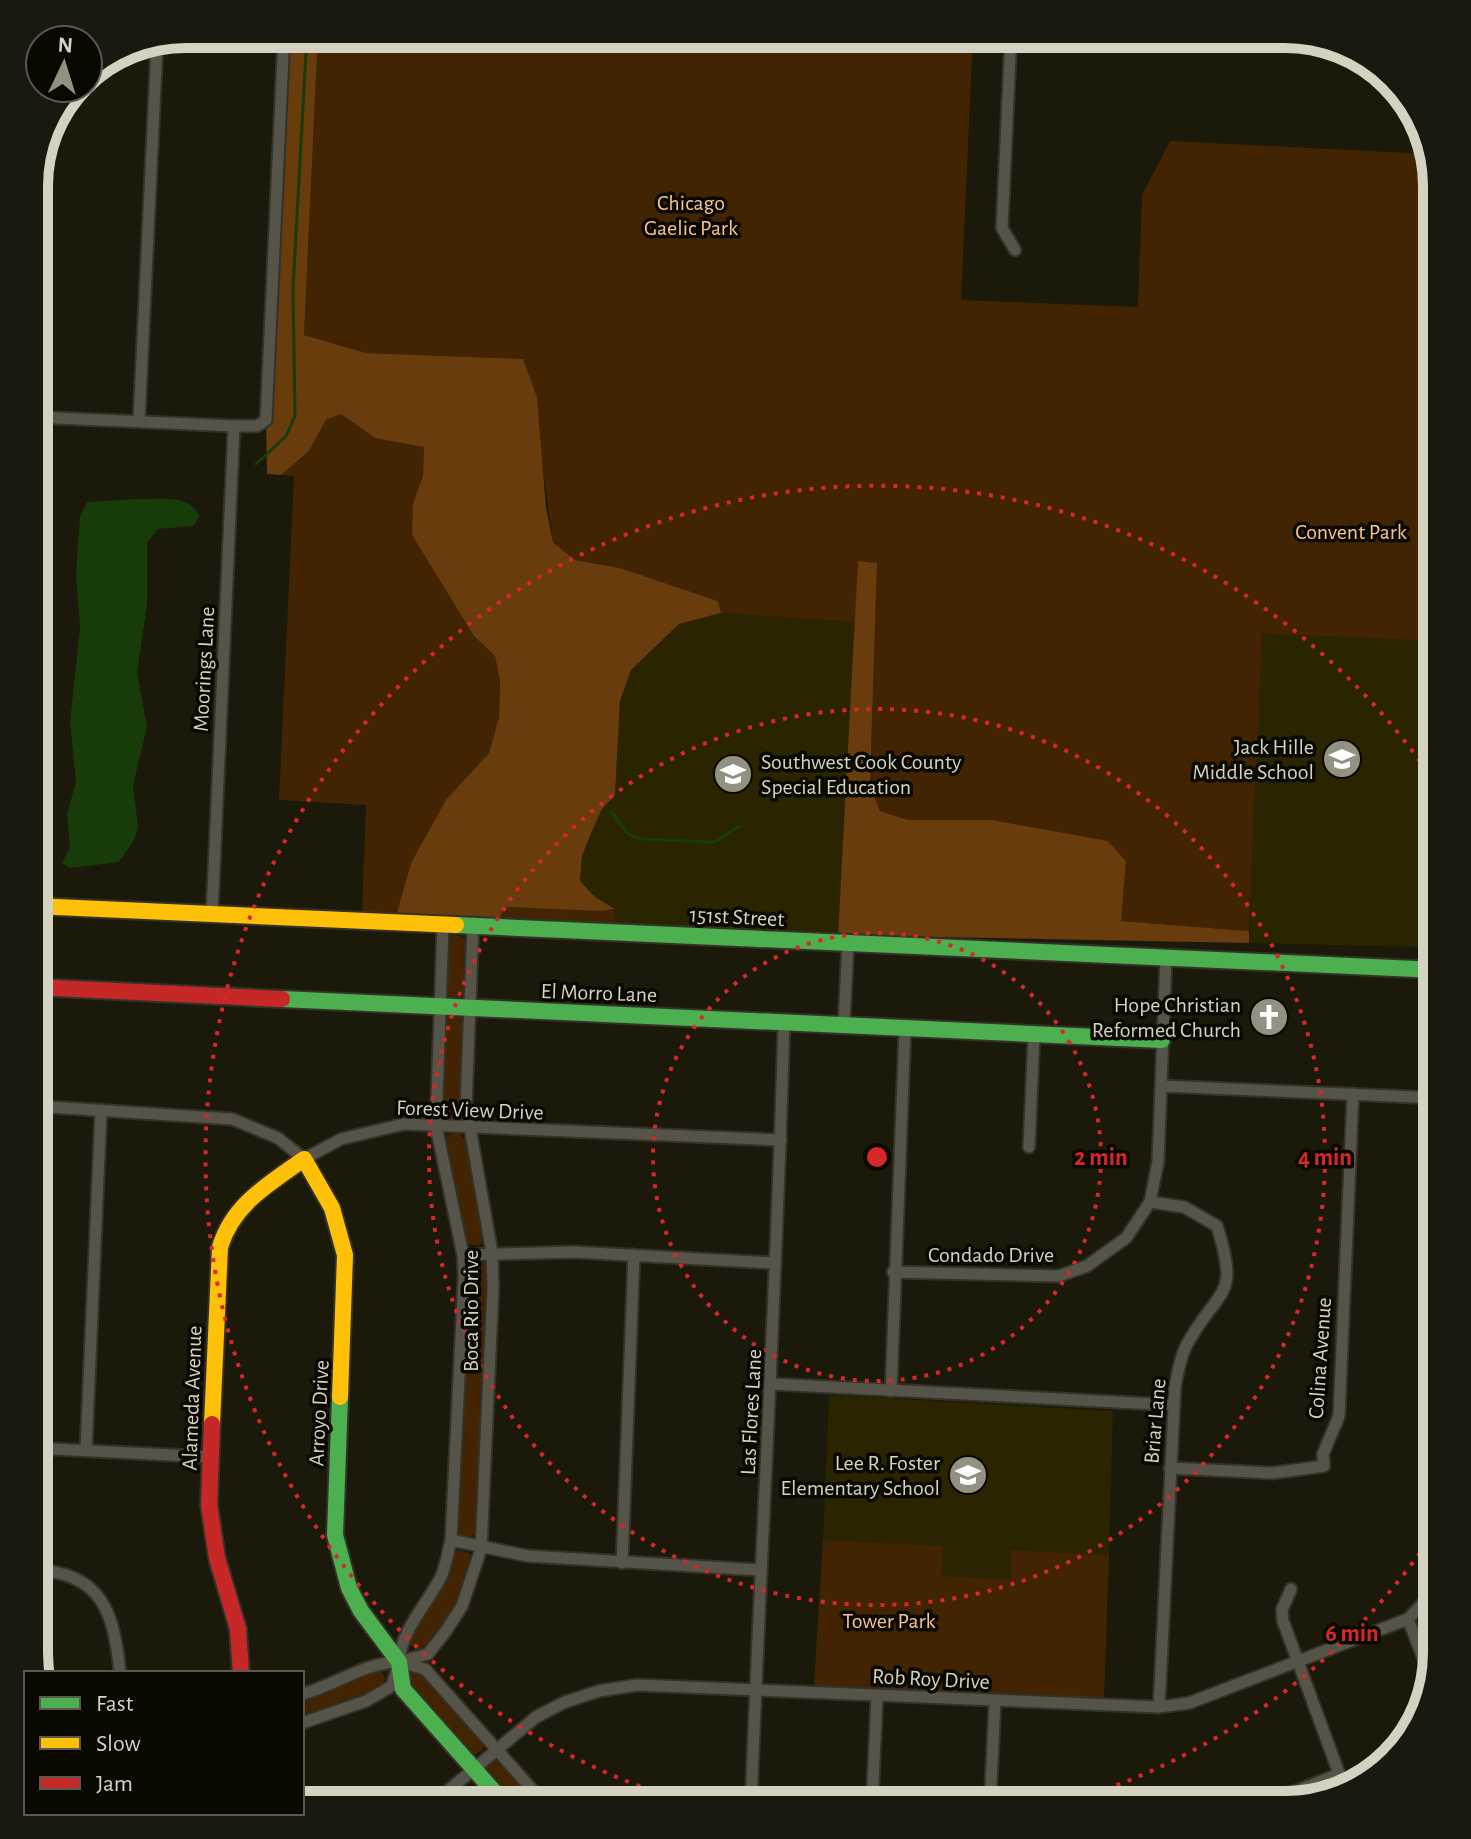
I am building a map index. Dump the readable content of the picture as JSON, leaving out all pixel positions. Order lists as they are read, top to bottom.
{
  "streets": {
    "street": [
      "Moorings Lane",
      "151st Street",
      "El Morro Lane",
      "Forest View Drive",
      "Condado Drive",
      "Boca Rio Drive",
      "Colina Avenue",
      "Alameda Avenue",
      "Las Flores Lane",
      "Arroyo Drive",
      "Briar Lane",
      "Rob Roy Drive"
    ]
  },
  "crossings": [
    ["Moorings Lane", "151st Street"],
    ["151st Street", "Condado Drive"],
    ["151st Street", "Boca Rio Drive"],
    ["El Morro Lane", "Condado Drive"],
    ["El Morro Lane", "Boca Rio Drive"],
    ["El Morro Lane", "Las Flores Lane"],
    ["Forest View Drive", "Boca Rio Drive"],
    ["Forest View Drive", "Alameda Avenue"],
    ["Forest View Drive", "Las Flores Lane"],
    ["Forest View Drive", "Arroyo Drive"],
    ["Condado Drive", "Briar Lane"],
    ["Boca Rio Drive", "Arroyo Drive"],
    ["Colina Avenue", "Briar Lane"],
    ["Alameda Avenue", "Arroyo Drive"],
    ["Las Flores Lane", "Rob Roy Drive"],
    ["Arroyo Drive", "Rob Roy Drive"],
    ["Briar Lane", "Rob Roy Drive"]
  ],
  "parks": ["Chicago Gaelic Park", "Convent Park", "Tower Park"],
  "places": {
    "school or university": ["Jack Hille Middle School", "Southwest Cook County Special Education", "Lee R. Foster Elementary School"],
    "church": ["Hope Christian Reformed Church"]
  },
  "legend": ["Fast", "Slow", "Jam"],
  "north": "top",
  "rings": ["2 min", "4 min", "6 min"]
}
